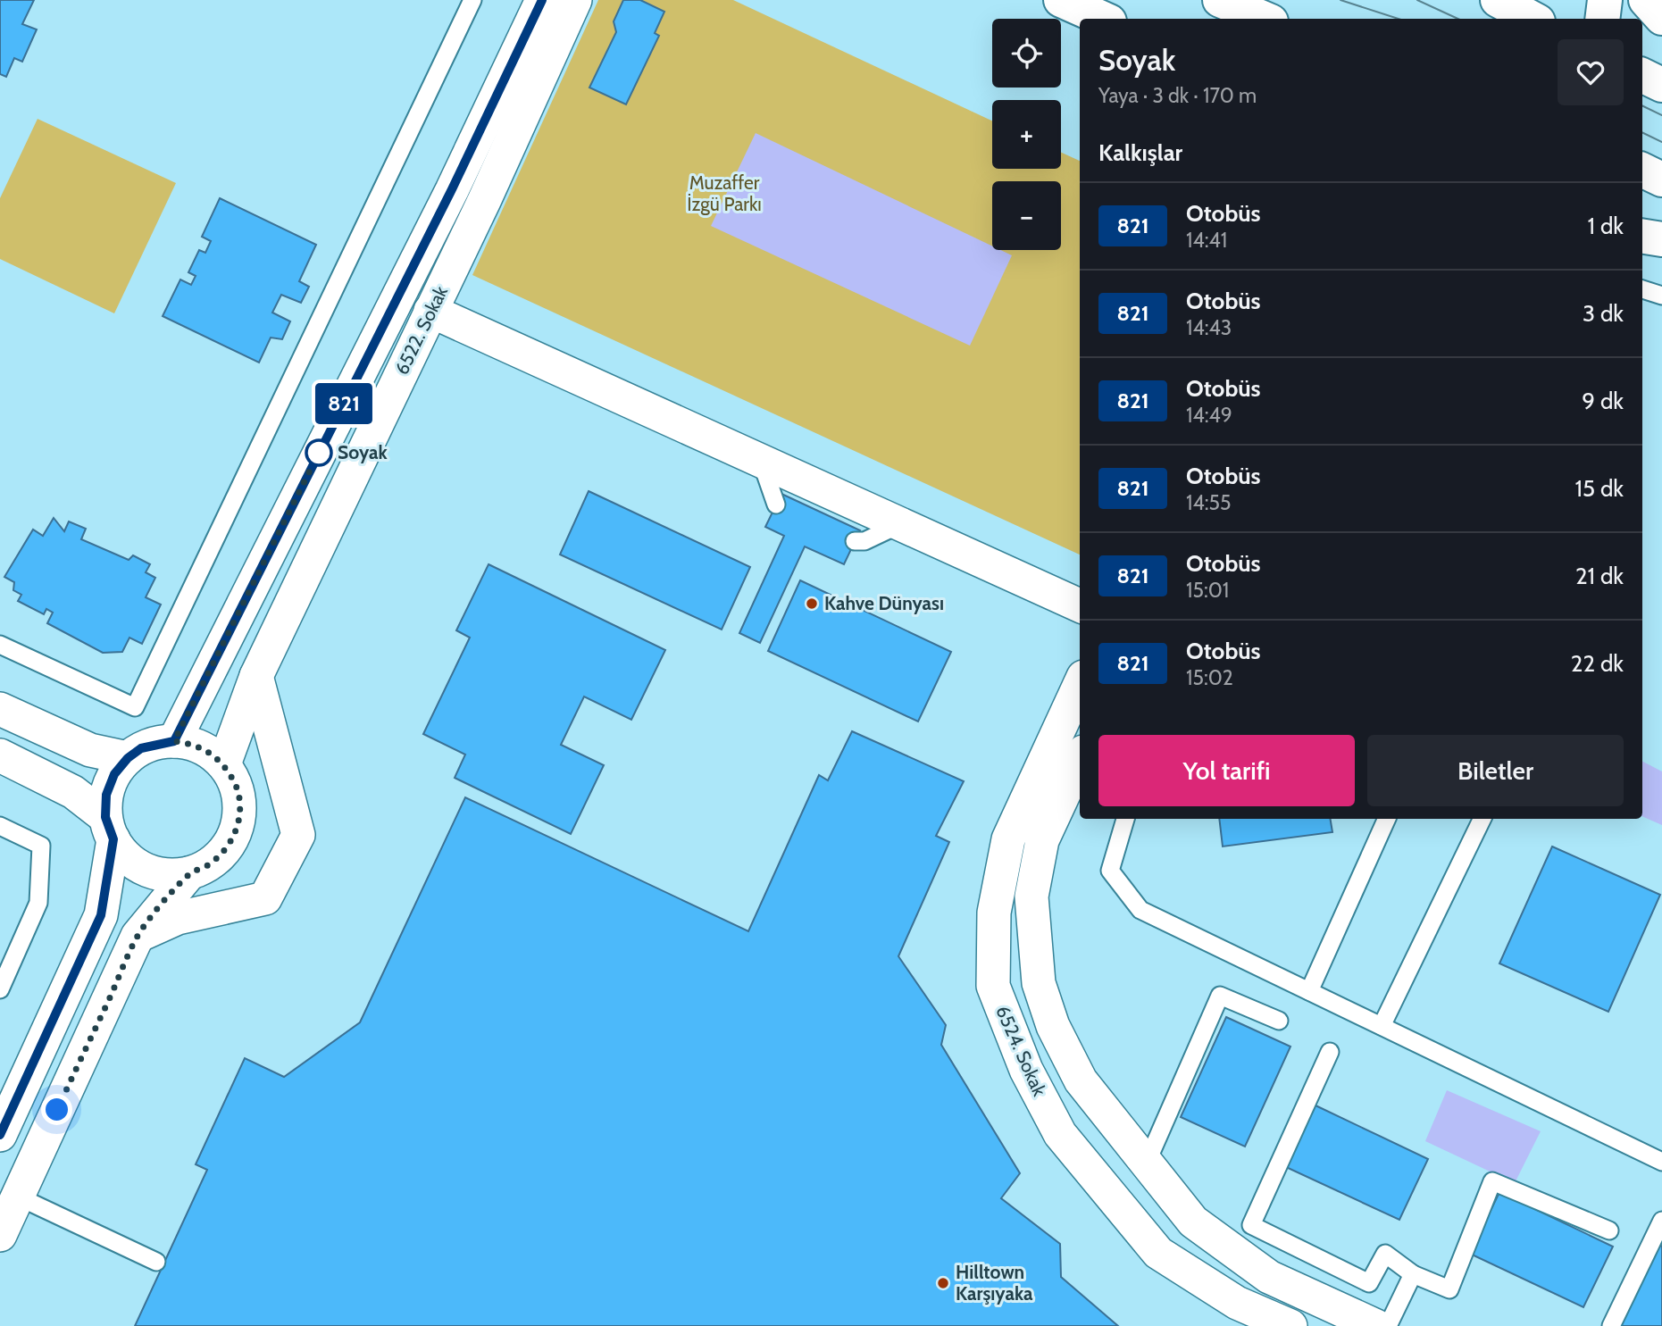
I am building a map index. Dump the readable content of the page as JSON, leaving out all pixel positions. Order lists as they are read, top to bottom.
{
  "streets": {
    "street": ["6522. Sokak", "6524. Sokak"]
  },
  "parks": ["Muzaffer İzgü Parkı"],
  "places": ["Soyak", "Kahve Dünyası", "Hilltown Karşıyaka"],
  "lines": ["bus line 821"],
  "page": {
    "on_map": "821",
    "map_buttons": ["+", "−"],
    "heading": [
      ["Soyak", "Yaya · 3 dk · 170 m"],
      "Kalkışlar"
    ],
    "list": [
      {
        "mark": "821",
        "name": "Otobüs",
        "note": "14:41",
        "value": "1 dk"
      },
      {
        "mark": "821",
        "name": "Otobüs",
        "note": "14:43",
        "value": "3 dk"
      },
      {
        "mark": "821",
        "name": "Otobüs",
        "note": "14:49",
        "value": "9 dk"
      },
      {
        "mark": "821",
        "name": "Otobüs",
        "note": "14:55",
        "value": "15 dk"
      },
      {
        "mark": "821",
        "name": "Otobüs",
        "note": "15:01",
        "value": "21 dk"
      },
      {
        "mark": "821",
        "name": "Otobüs",
        "note": "15:02",
        "value": "22 dk"
      }
    ],
    "buttons": ["Yol tarifi", "Biletler"]
  }
}
